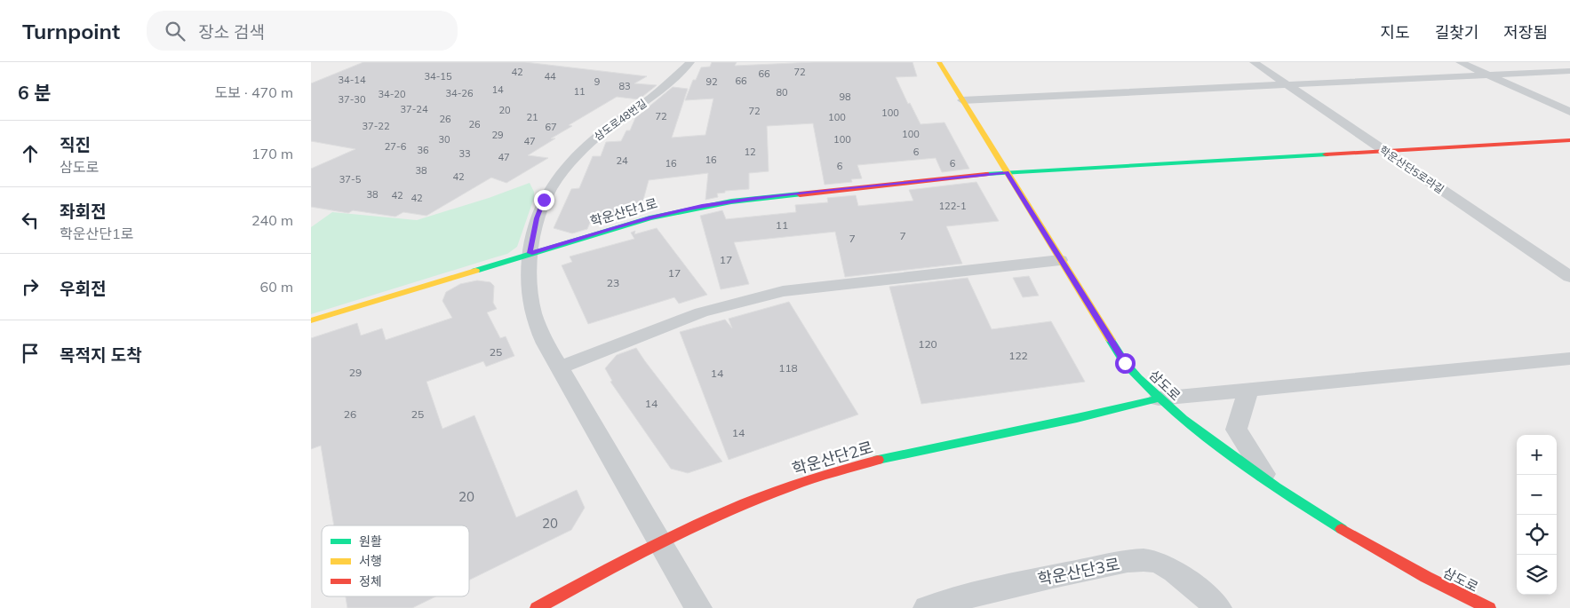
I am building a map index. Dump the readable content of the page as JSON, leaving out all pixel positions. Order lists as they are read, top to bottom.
{
  "streets": {
    "street": [
      "삼도로48번길",
      "학운산단5로라길",
      "학운산단1로",
      "삼도로",
      "학운산단2로",
      "학운산단3로"
    ]
  },
  "crossings": [
    ["삼도로48번길", "학운산단1로"],
    ["삼도로48번길", "학운산단2로"],
    ["학운산단5로라길", "학운산단1로"],
    ["학운산단1로", "삼도로"],
    ["삼도로", "학운산단2로"]
  ],
  "house_numbers": [
    "42",
    "72",
    "66",
    "34-15",
    "44",
    "34-14",
    "66",
    "9",
    "92",
    "83",
    "14",
    "11",
    "80",
    "34-26",
    "34-20",
    "98",
    "37-30",
    "37-24",
    "20",
    "72",
    "100",
    "72",
    "21",
    "100",
    "26",
    "26",
    "37-22",
    "67",
    "100",
    "29",
    "30",
    "100",
    "47",
    "27-6",
    "36",
    "12",
    "6",
    "33",
    "47",
    "16",
    "24",
    "16",
    "6",
    "6",
    "38",
    "42",
    "37-5",
    "38",
    "42",
    "42",
    "122-1",
    "11",
    "7",
    "7",
    "17",
    "17",
    "23",
    "120",
    "25",
    "122",
    "118",
    "29",
    "14",
    "14",
    "26",
    "25",
    "14",
    "20",
    "20"
  ],
  "legend": ["원활", "서행", "정체"],
  "page": {
    "header": "Turnpoint",
    "search": "장소 검색",
    "nav": ["지도", "길찾기", "저장됨"],
    "heading": ["6 분", "도보 · 470 m"],
    "list": [
      ["직진", "삼도로", "170 m"],
      ["좌회전", "학운산단1로", "240 m"],
      ["우회전", "60 m"],
      "목적지 도착"
    ],
    "map_buttons": ["+", "−"]
  }
}
